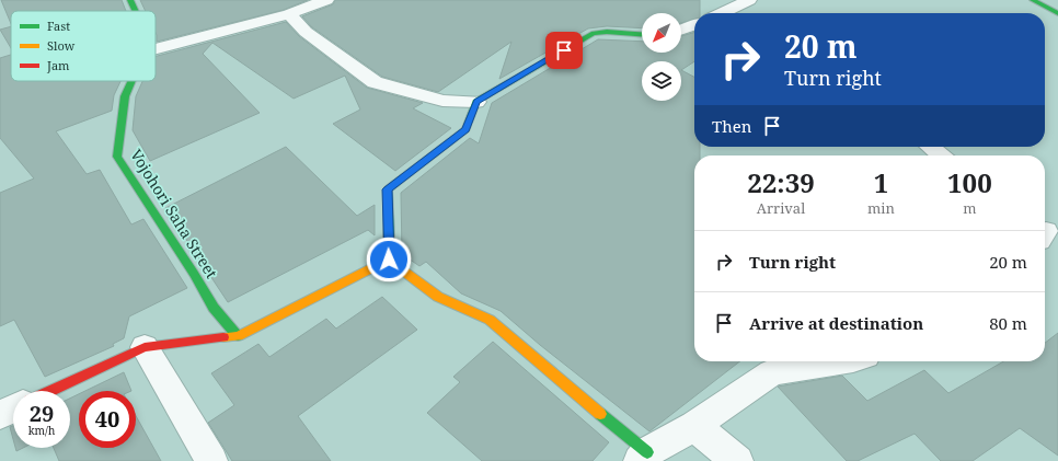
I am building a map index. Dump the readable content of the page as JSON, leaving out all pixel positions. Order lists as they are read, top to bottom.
{
  "streets": {
    "street": ["Vojohori Saha Street"]
  },
  "legend": ["Fast", "Slow", "Jam"],
  "north": "bottom left",
  "page": {
    "turn": ["20 m", "Turn right"],
    "then": "Then",
    "eta": [
      "22:39",
      "Arrival",
      "1",
      "min",
      "100",
      "m"
    ],
    "list": [
      {
        "name": "Turn right",
        "value": "20 m"
      },
      {
        "name": "Arrive at destination",
        "value": "80 m"
      }
    ],
    "speed": "29 km/h",
    "limit": "40"
  }
}
